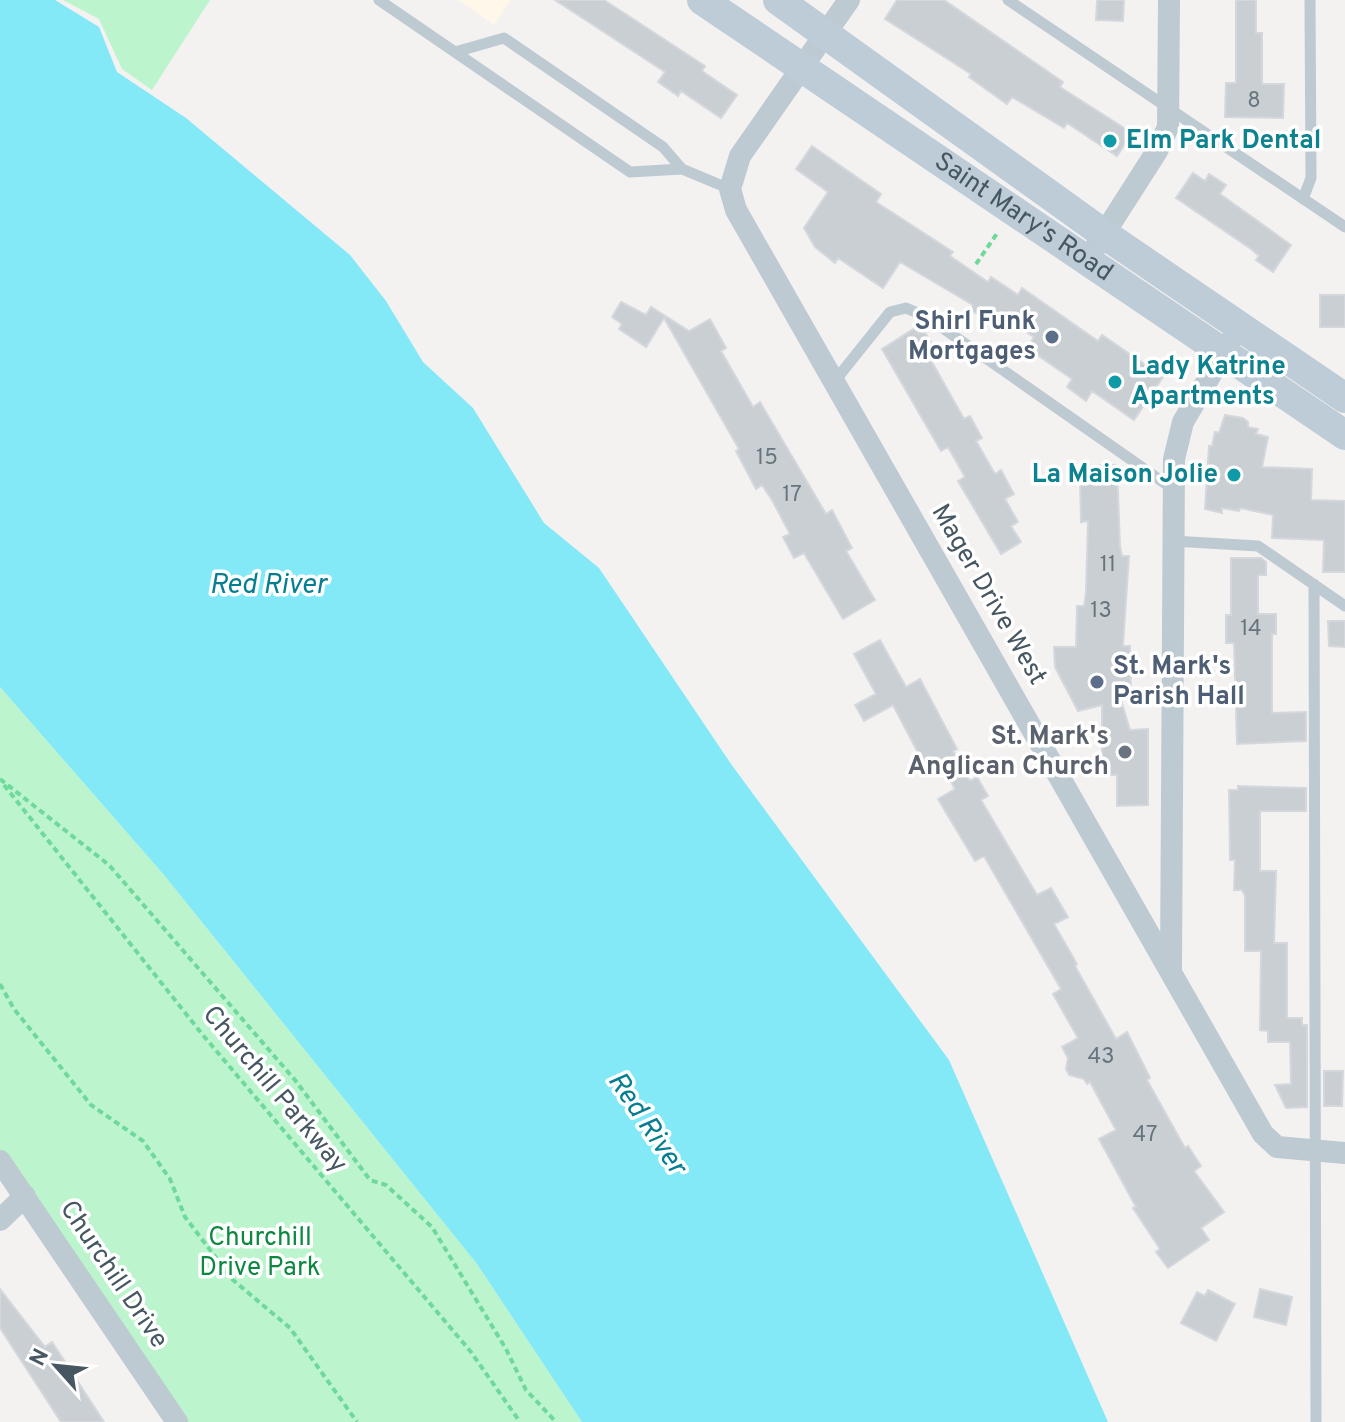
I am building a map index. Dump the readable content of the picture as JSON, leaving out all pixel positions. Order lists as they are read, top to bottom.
{
  "streets": {
    "main road": ["Saint Mary's Road"],
    "street": ["Mager Drive West", "Churchill Drive"],
    "path": ["Churchill Parkway"]
  },
  "water": ["Red River"],
  "parks": ["Churchill Drive Park"],
  "places": [
    "Elm Park Dental",
    "Shirl Funk Mortgages",
    "Lady Katrine Apartments",
    "La Maison Jolie",
    "St. Mark's Parish Hall",
    "St. Mark's Anglican Church"
  ],
  "house_numbers": [
    "8",
    "15",
    "17",
    "11",
    "13",
    "14",
    "43",
    "47"
  ],
  "north": "top left"
}
